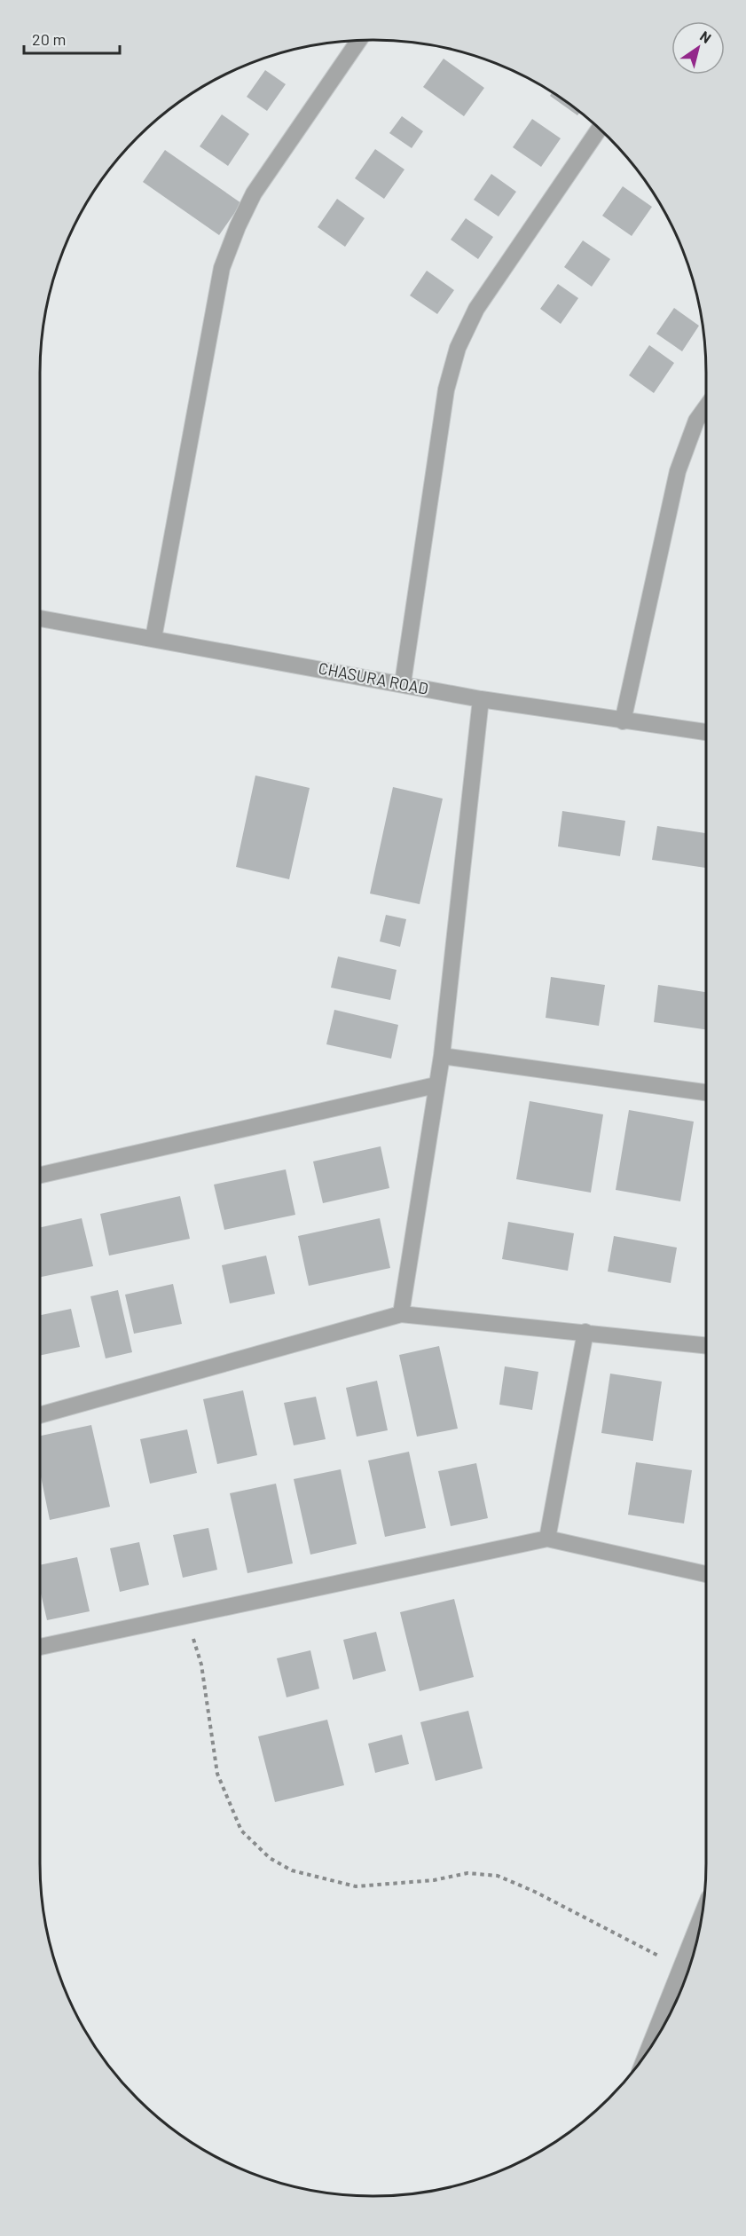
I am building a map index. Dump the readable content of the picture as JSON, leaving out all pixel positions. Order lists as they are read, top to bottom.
{
  "streets": {
    "street": ["CHASURA ROAD"]
  },
  "scale_bar": "20 m",
  "north": "top right"
}
